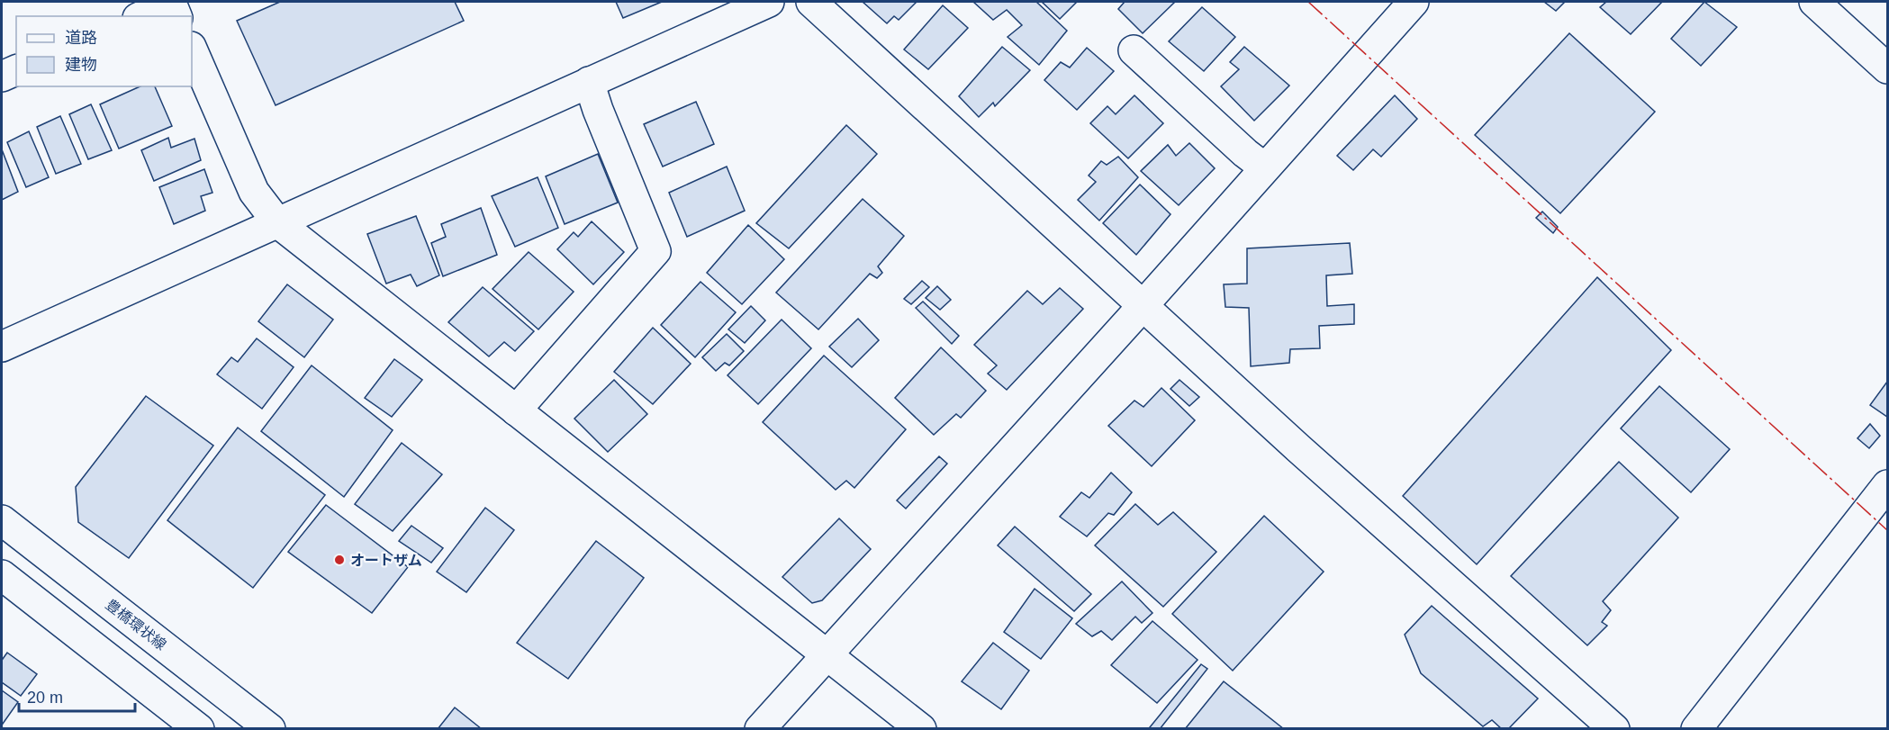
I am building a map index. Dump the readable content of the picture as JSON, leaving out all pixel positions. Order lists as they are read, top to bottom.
{
  "streets": {
    "street": ["豊橋環状線"]
  },
  "places": ["オートザム"],
  "legend": ["道路", "建物"],
  "scale_bar": "20 m"
}
